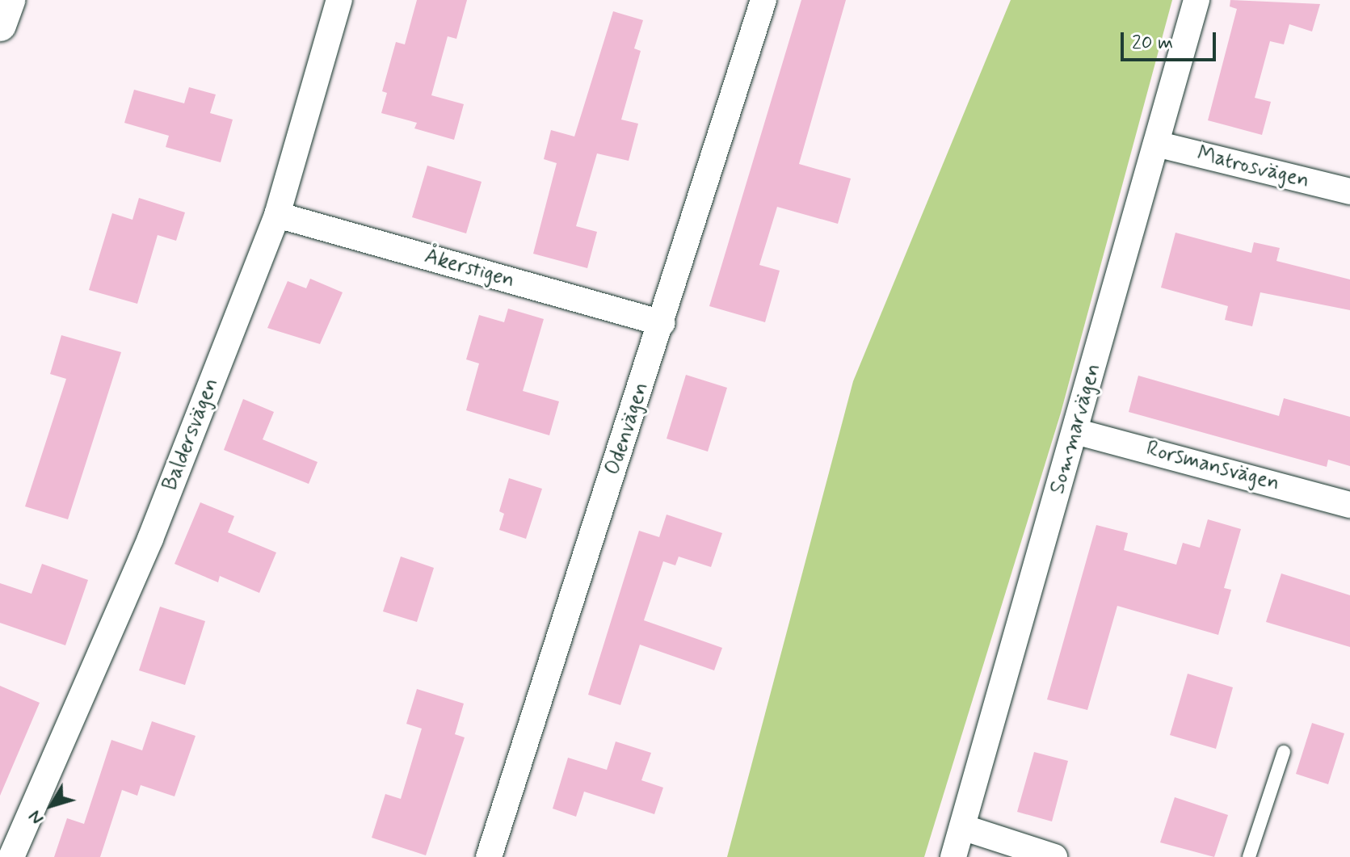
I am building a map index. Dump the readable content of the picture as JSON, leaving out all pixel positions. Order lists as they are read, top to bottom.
{
  "streets": {
    "street": [
      "Matrosvägen",
      "Åkerstigen",
      "Odenvägen",
      "Sommarvägen",
      "Baldersvägen",
      "Rorsmansvägen"
    ]
  },
  "crossings": [
    ["Matrosvägen", "Sommarvägen"],
    ["Åkerstigen", "Odenvägen"],
    ["Åkerstigen", "Baldersvägen"],
    ["Sommarvägen", "Rorsmansvägen"]
  ],
  "scale_bar": "20 m",
  "north": "bottom left"
}
